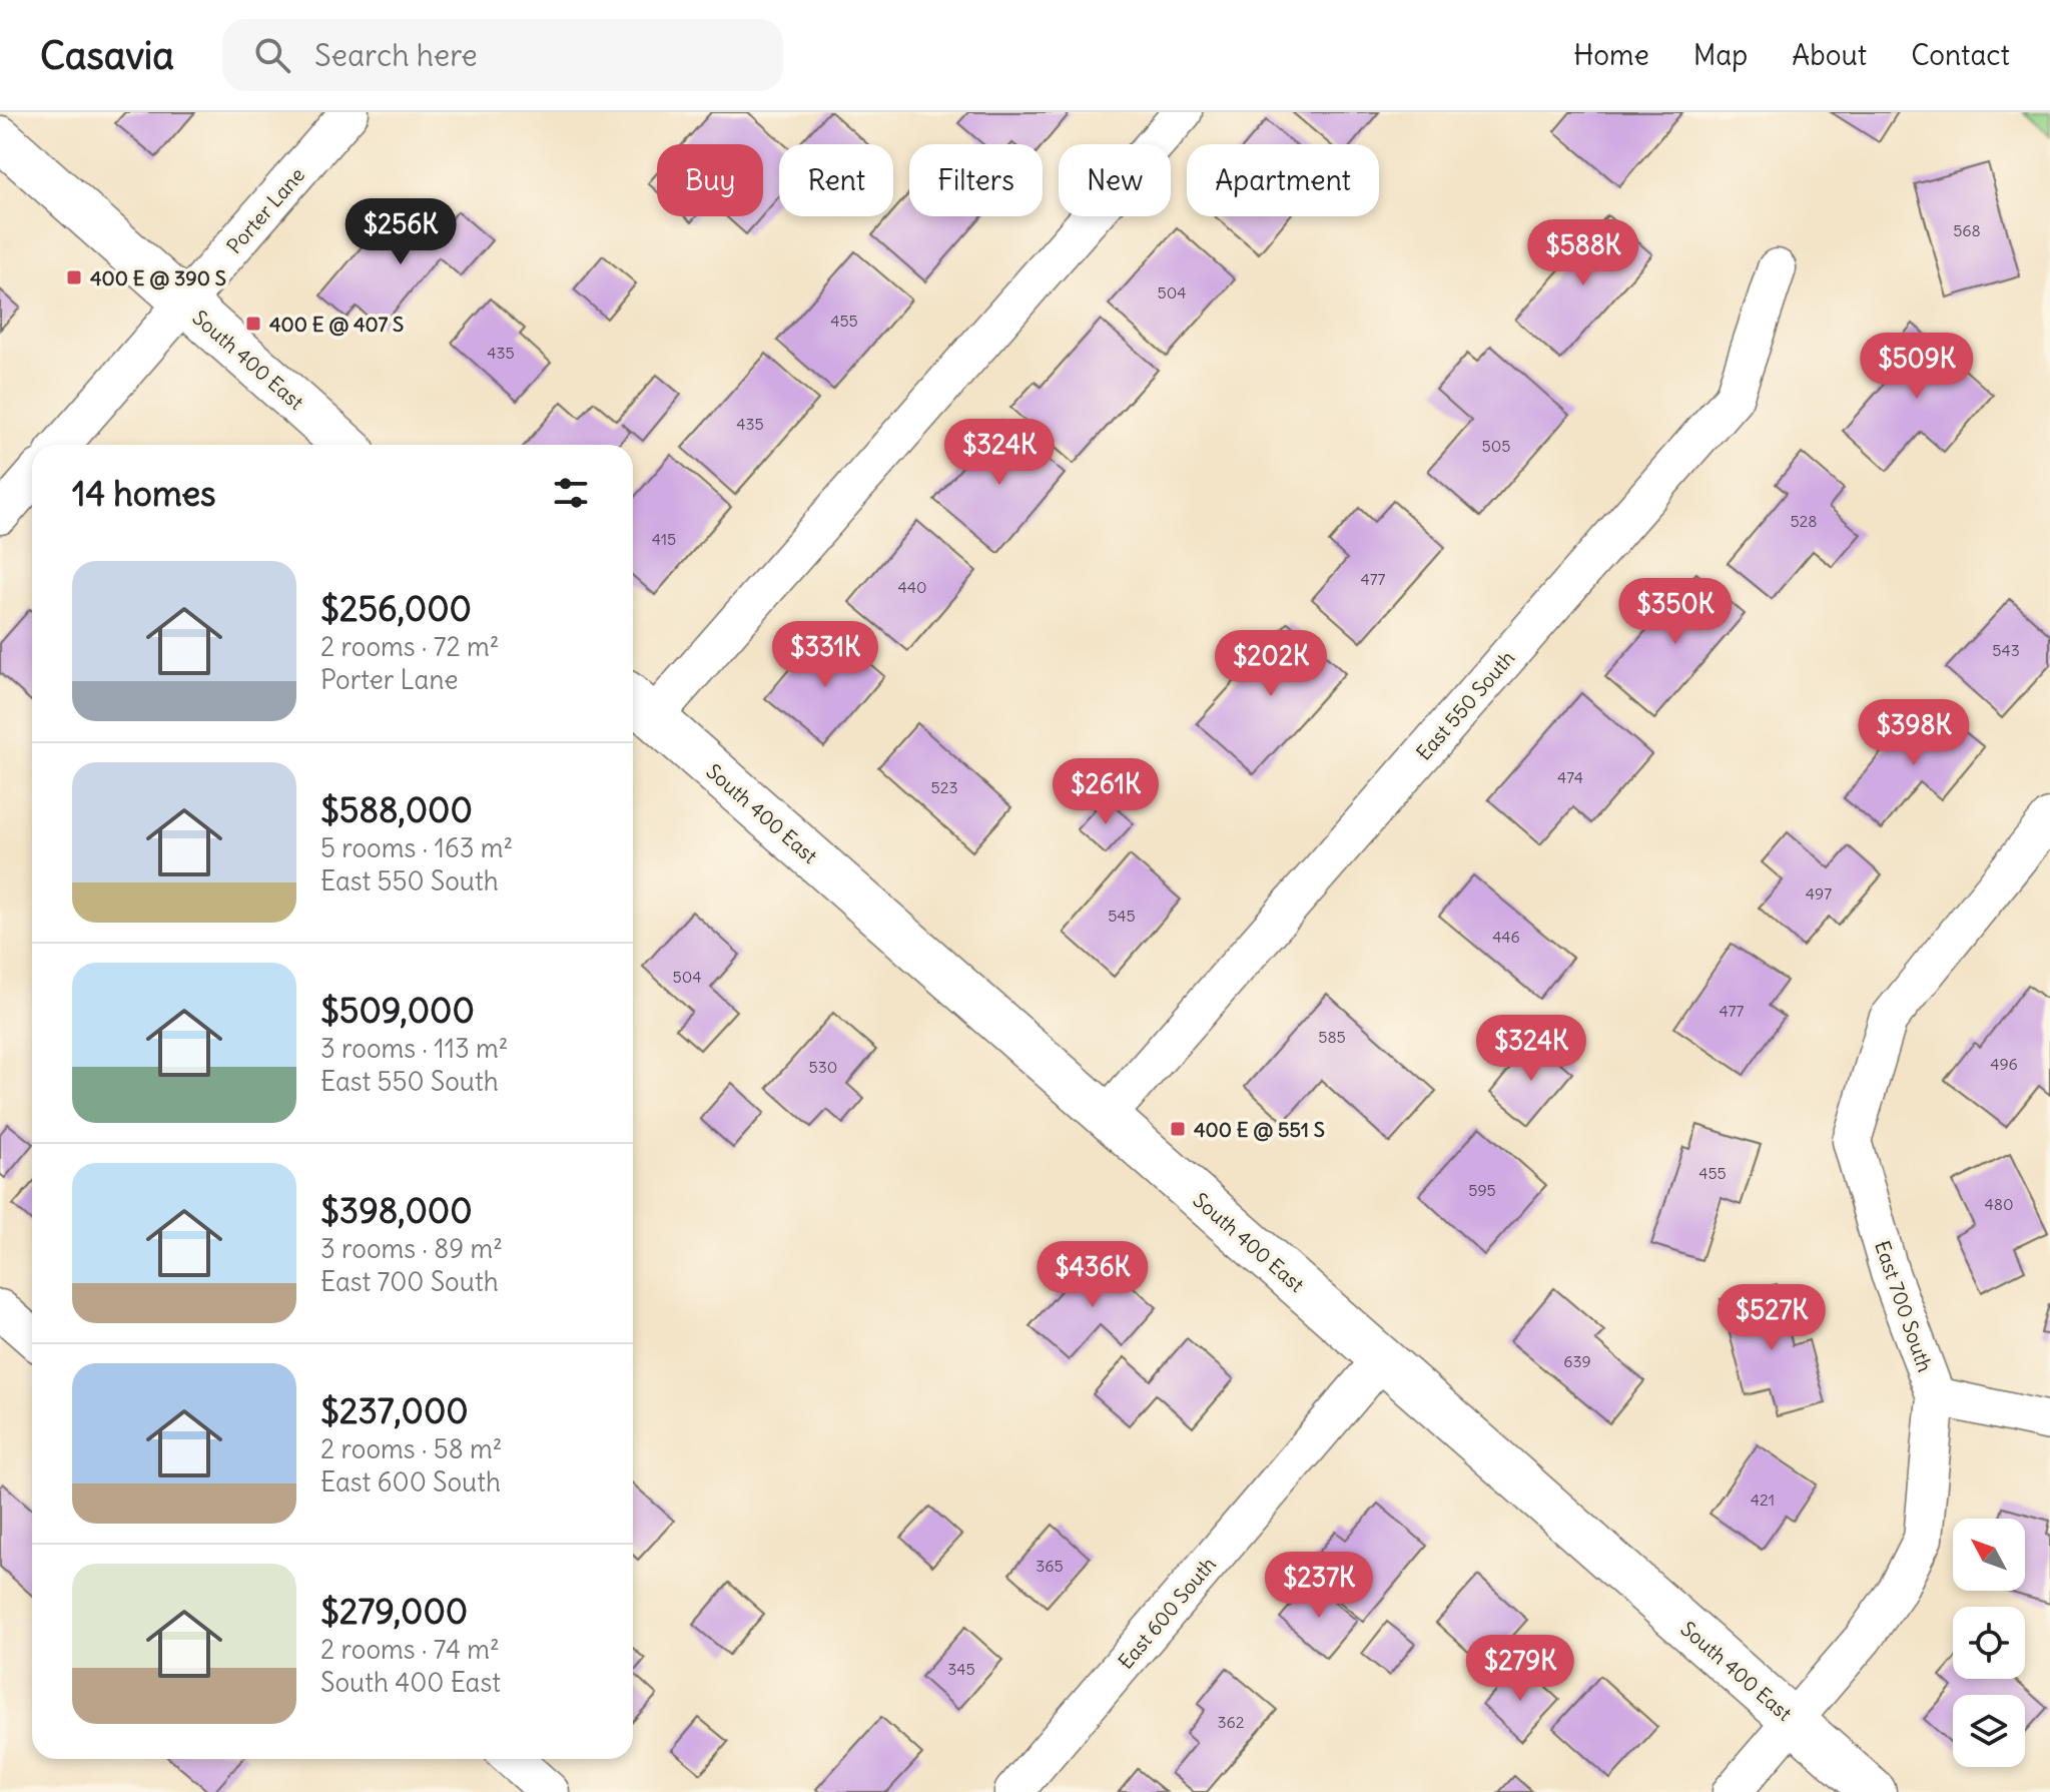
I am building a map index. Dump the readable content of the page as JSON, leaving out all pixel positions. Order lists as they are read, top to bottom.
{
  "streets": {
    "street": [
      "Porter Lane",
      "South 400 East",
      "East 550 South",
      "East 700 South",
      "East 600 South"
    ]
  },
  "crossings": [
    ["Porter Lane", "South 400 East"],
    ["South 400 East", "East 550 South"],
    ["South 400 East", "East 700 South"],
    ["South 400 East", "East 600 South"]
  ],
  "places": {
    "transit": ["400 E @ 390 S", "400 E @ 407 S", "400 E @ 551 S"]
  },
  "house_numbers": [
    "568",
    "504",
    "455",
    "435",
    "435",
    "505",
    "528",
    "415",
    "477",
    "440",
    "543",
    "474",
    "523",
    "497",
    "545",
    "446",
    "504",
    "477",
    "585",
    "496",
    "530",
    "455",
    "595",
    "480",
    "639",
    "421",
    "365",
    "345",
    "362"
  ],
  "north": "top left",
  "page": {
    "header": "Casavia",
    "search": "Search here",
    "nav": [
      "Home",
      "Map",
      "About",
      "Contact"
    ],
    "chip": [
      "Buy",
      "Rent",
      "Filters",
      "New",
      "Apartment"
    ],
    "price": [
      "$256K",
      "$588K",
      "$509K",
      "$324K",
      "$350K",
      "$331K",
      "$202K",
      "$398K",
      "$261K",
      "$324K",
      "$436K",
      "$527K",
      "$237K",
      "$279K"
    ],
    "heading": "14 homes",
    "list": [
      {
        "name": "$256,000",
        "note": "2 rooms · 72 m² · Porter Lane"
      },
      {
        "name": "$588,000",
        "note": "5 rooms · 163 m² · East 550 South"
      },
      {
        "name": "$509,000",
        "note": "3 rooms · 113 m² · East 550 South"
      },
      {
        "name": "$398,000",
        "note": "3 rooms · 89 m² · East 700 South"
      },
      {
        "name": "$237,000",
        "note": "2 rooms · 58 m² · East 600 South"
      },
      {
        "name": "$279,000",
        "note": "2 rooms · 74 m² · South 400 East"
      }
    ]
  }
}
